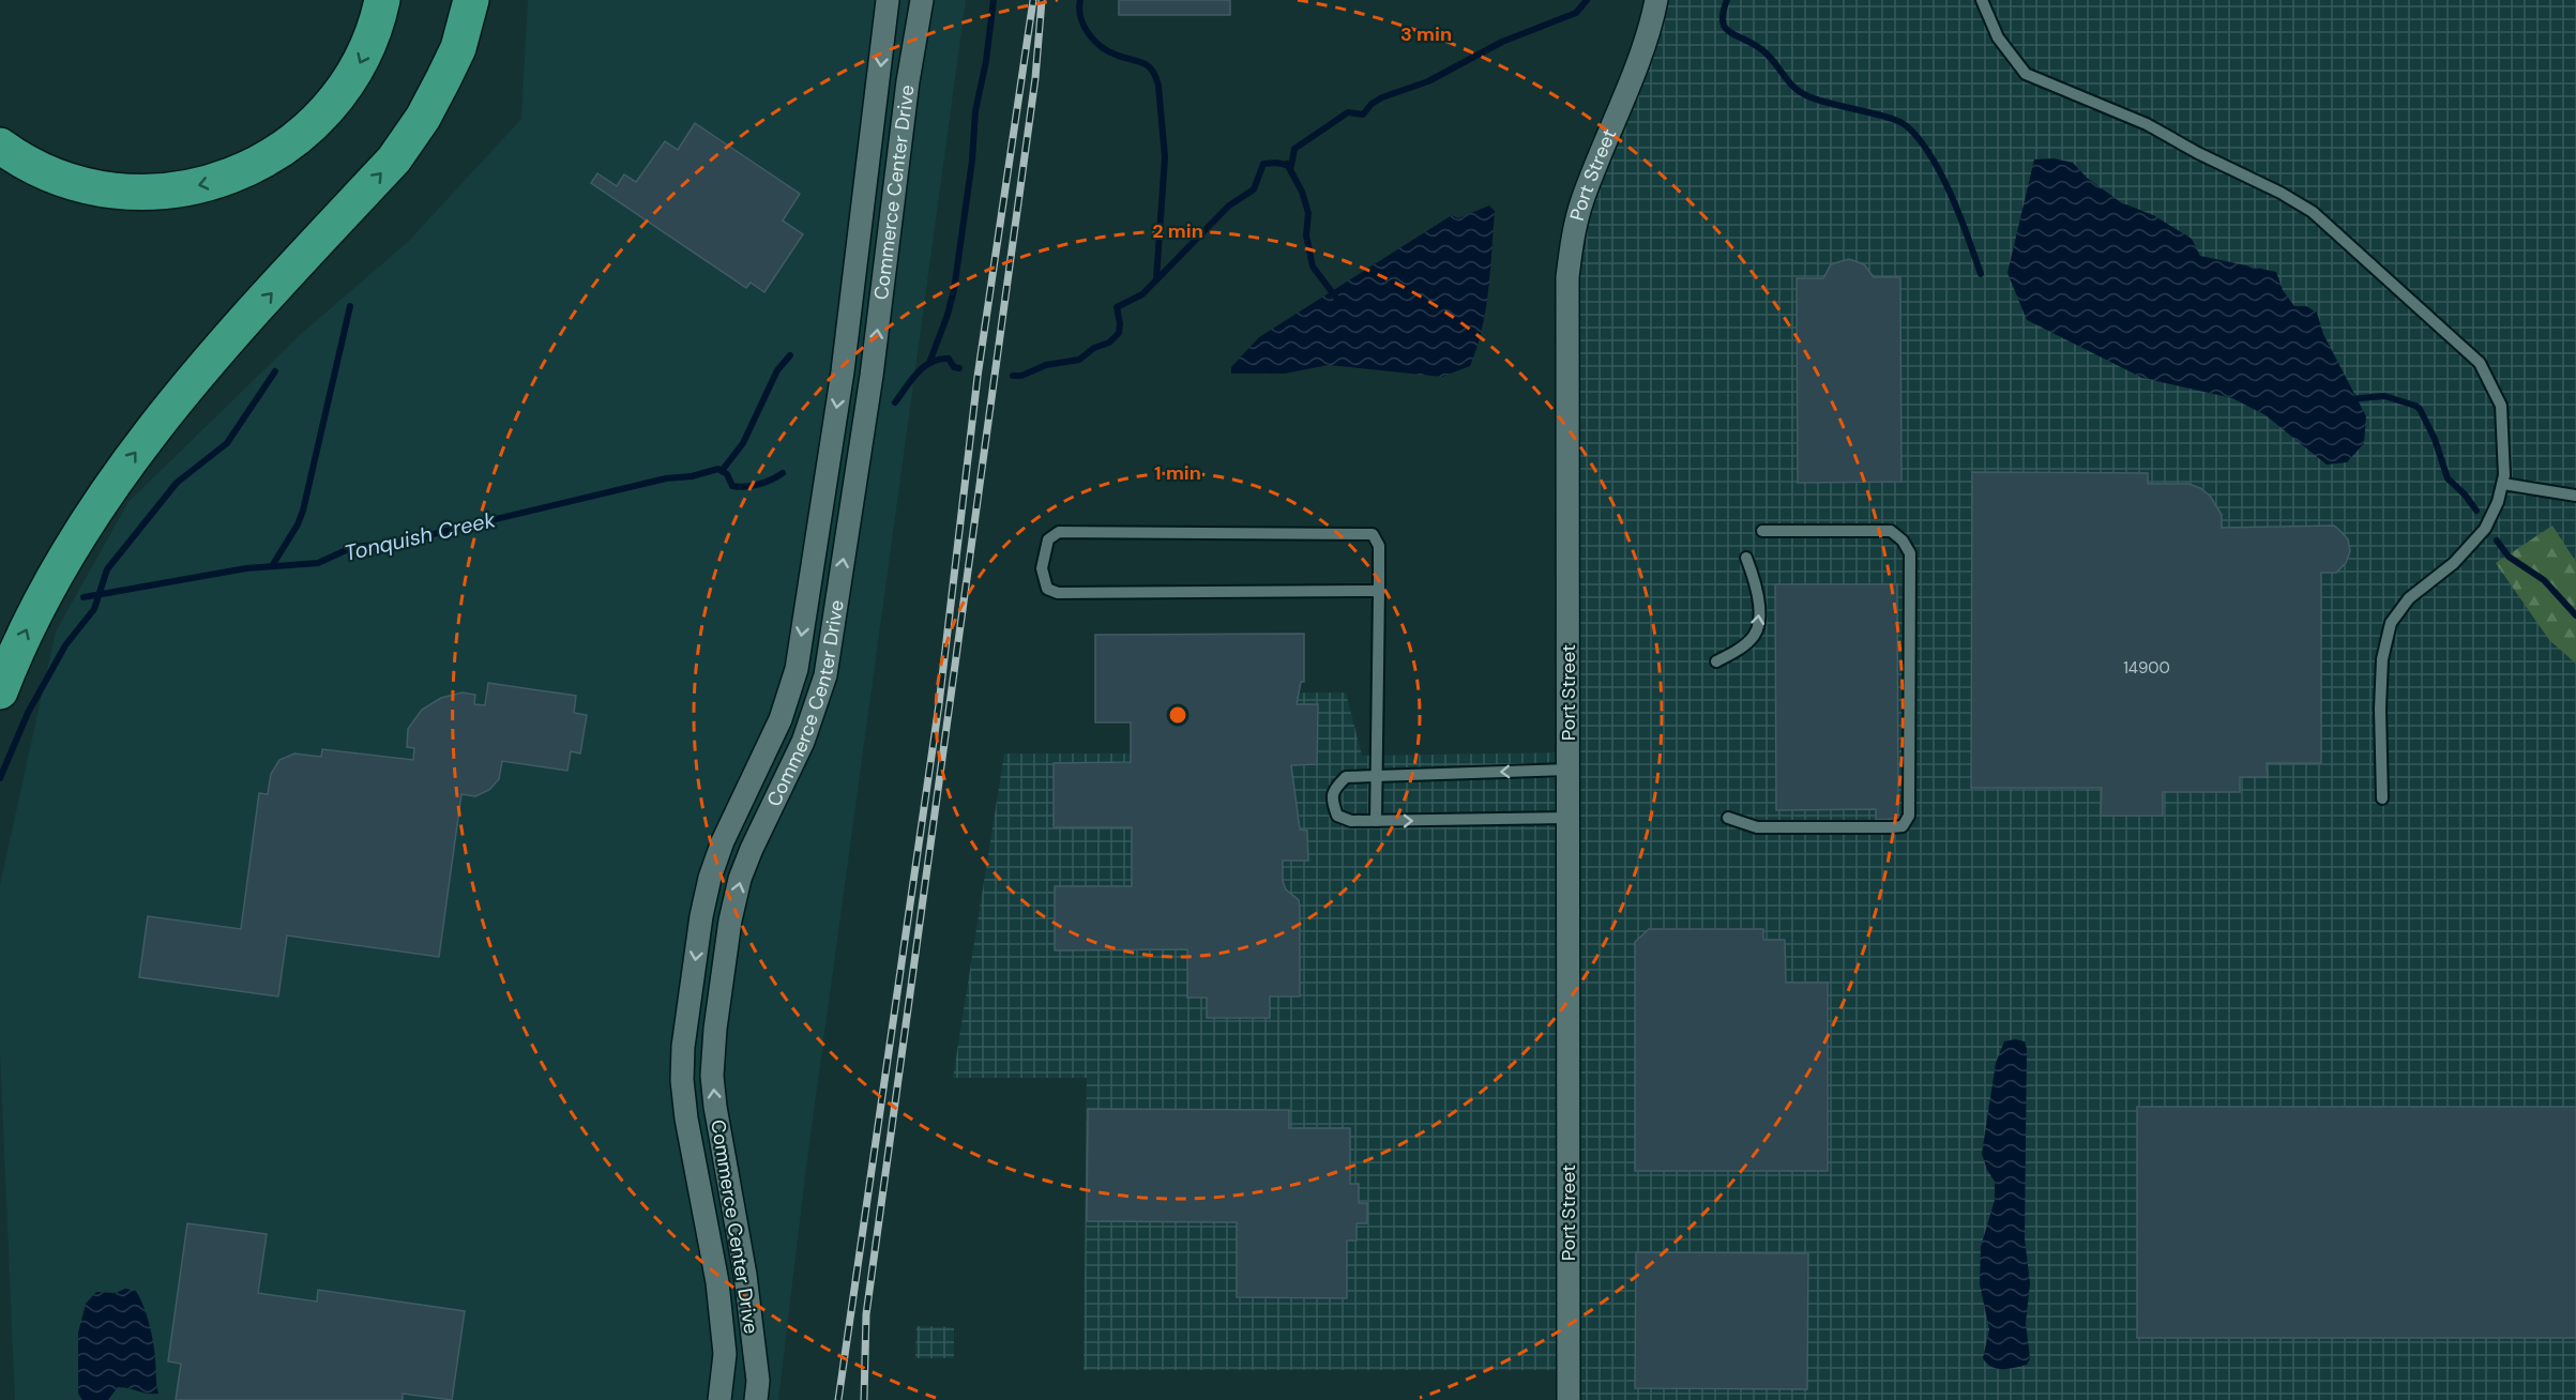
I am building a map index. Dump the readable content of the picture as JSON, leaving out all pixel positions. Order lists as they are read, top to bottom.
{
  "streets": {
    "street": ["Port Street", "Commerce Center Drive"]
  },
  "water": ["Tonquish Creek"],
  "house_numbers": ["14900"],
  "rings": ["3 min", "2 min", "1 min"]
}
